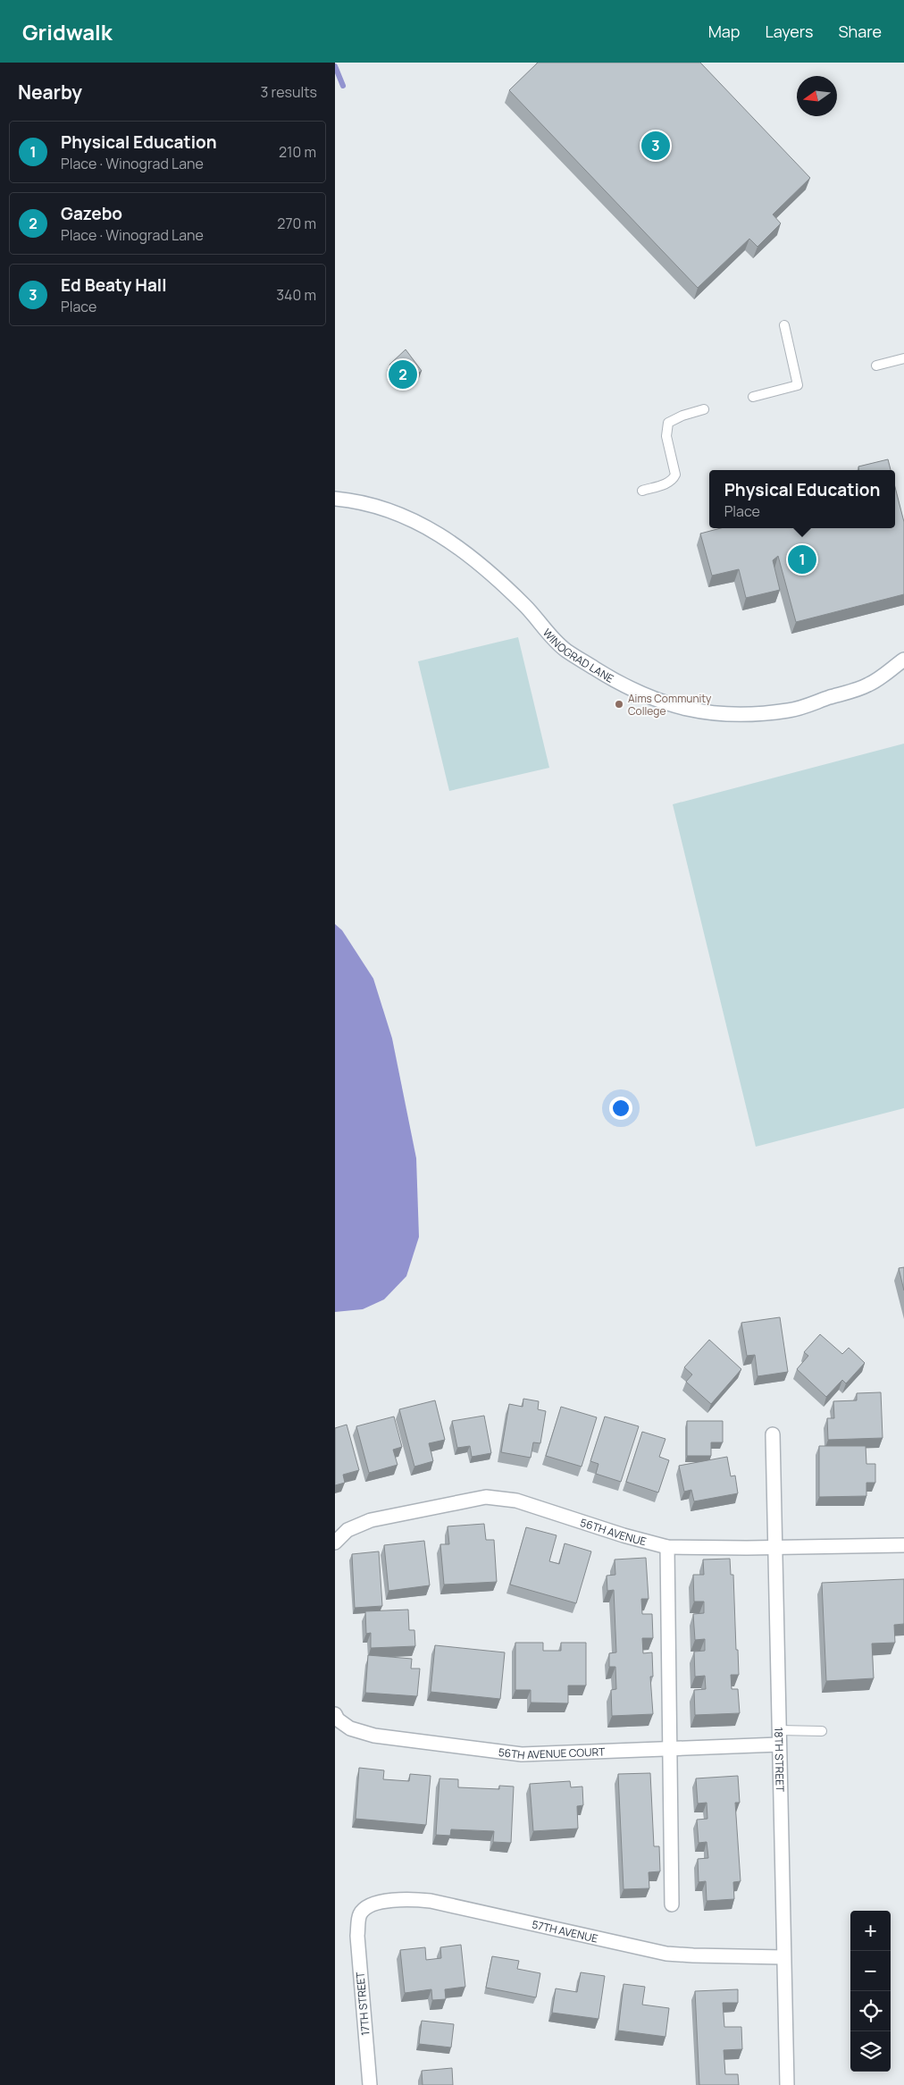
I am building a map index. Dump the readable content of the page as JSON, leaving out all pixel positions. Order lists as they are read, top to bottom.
{
  "streets": {
    "street": [
      "WINOGRAD LANE",
      "56TH AVENUE",
      "56TH AVENUE COURT",
      "18TH STREET",
      "57TH AVENUE",
      "17TH STREET"
    ]
  },
  "crossings": [
    ["56TH AVENUE", "18TH STREET"],
    ["56TH AVENUE COURT", "18TH STREET"],
    ["18TH STREET", "57TH AVENUE"],
    ["57TH AVENUE", "17TH STREET"]
  ],
  "places": ["Aims Community College"],
  "north": "left",
  "page": {
    "header": "Gridwalk",
    "nav": ["Map", "Layers", "Share"],
    "heading": ["Nearby", "3 results"],
    "list": [
      {
        "mark": "1",
        "name": "Physical Education",
        "note": "Place · Winograd Lane",
        "value": "210 m"
      },
      {
        "mark": "2",
        "name": "Gazebo",
        "note": "Place · Winograd Lane",
        "value": "270 m"
      },
      {
        "mark": "3",
        "name": "Ed Beaty Hall",
        "note": "Place",
        "value": "340 m"
      }
    ],
    "pins": ["3", "2", "1"],
    "popup": ["Physical Education", "Place"],
    "map_buttons": ["+", "−"]
  }
}
